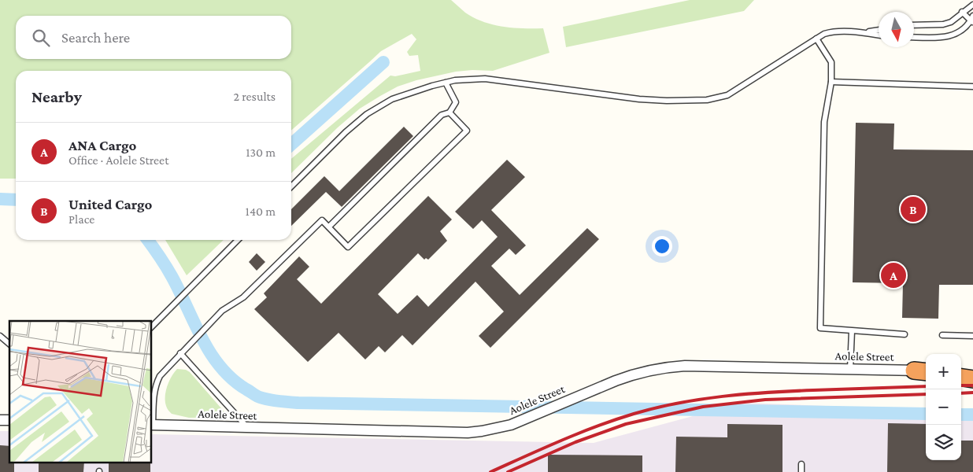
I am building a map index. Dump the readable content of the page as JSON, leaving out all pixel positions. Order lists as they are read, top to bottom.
{
  "streets": {
    "street": ["Aolele Street"]
  },
  "north": "bottom",
  "page": {
    "search": "Search here",
    "heading": ["Nearby", "2 results"],
    "list": [
      {
        "mark": "A",
        "name": "ANA Cargo",
        "note": "Office · Aolele Street",
        "value": "130 m"
      },
      {
        "mark": "B",
        "name": "United Cargo",
        "note": "Place",
        "value": "140 m"
      }
    ],
    "pins": ["B", "A"],
    "map_buttons": ["+", "−"]
  }
}
